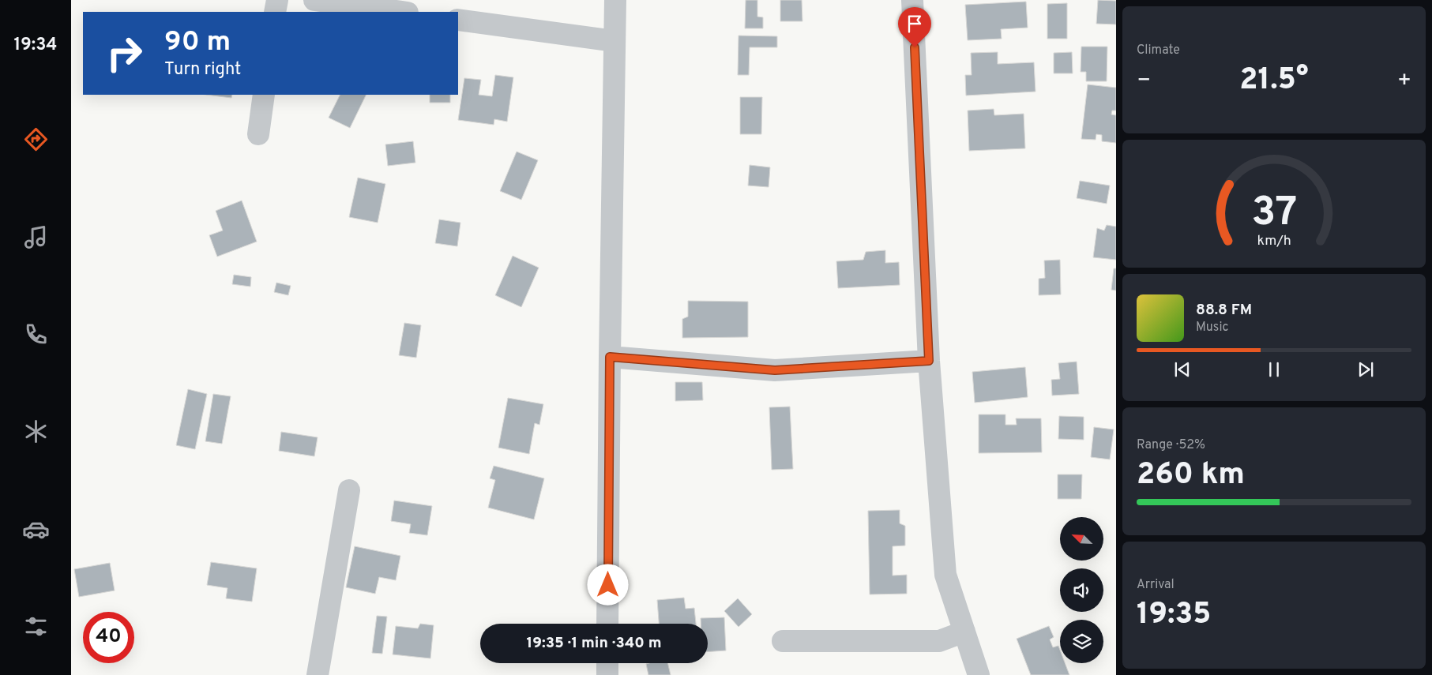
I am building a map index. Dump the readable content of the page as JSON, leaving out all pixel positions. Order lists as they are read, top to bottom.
{
  "north": "top left",
  "page": {
    "tabs": "19:34",
    "tile": [
      "Climate",
      ["Range · 52%", "260 km"],
      ["Arrival", "19:35"]
    ],
    "turn": ["90 m", "Turn right"],
    "heat": ["−", "21.5°", "+"],
    "song": ["88.8 FM", "Music"],
    "limit": "40",
    "trip": "19:35 · 1 min · 340 m",
    "gauge": ["37", "km/h"]
  }
}
